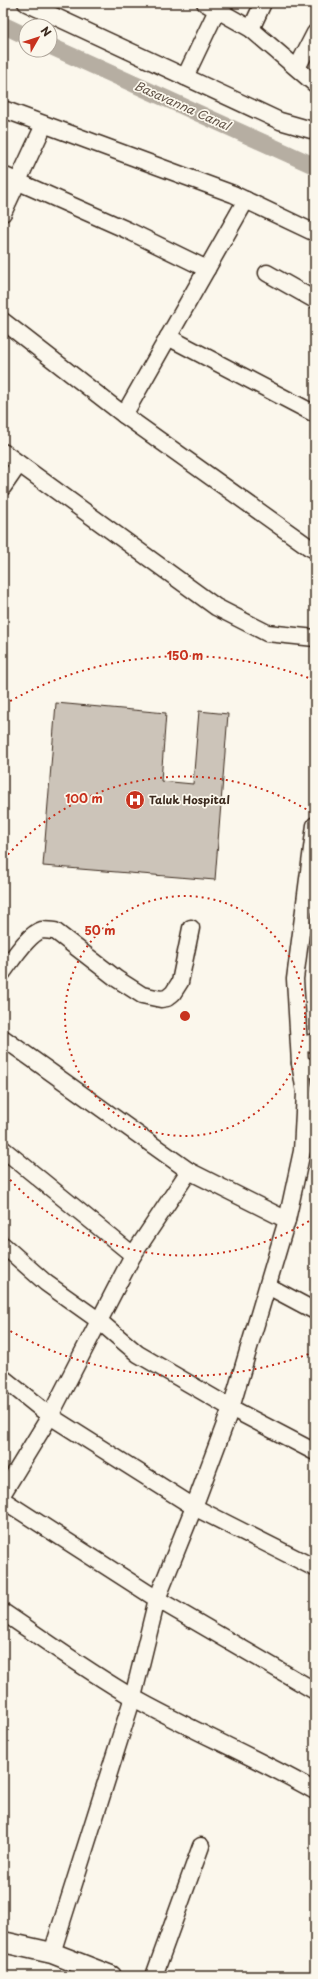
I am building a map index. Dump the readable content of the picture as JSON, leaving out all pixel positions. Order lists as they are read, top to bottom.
{
  "water": ["Basavanna Canal"],
  "places": {
    "hospital": ["Taluk Hospital"]
  },
  "north": "top right",
  "rings": ["150 m", "100 m", "50 m"]
}
